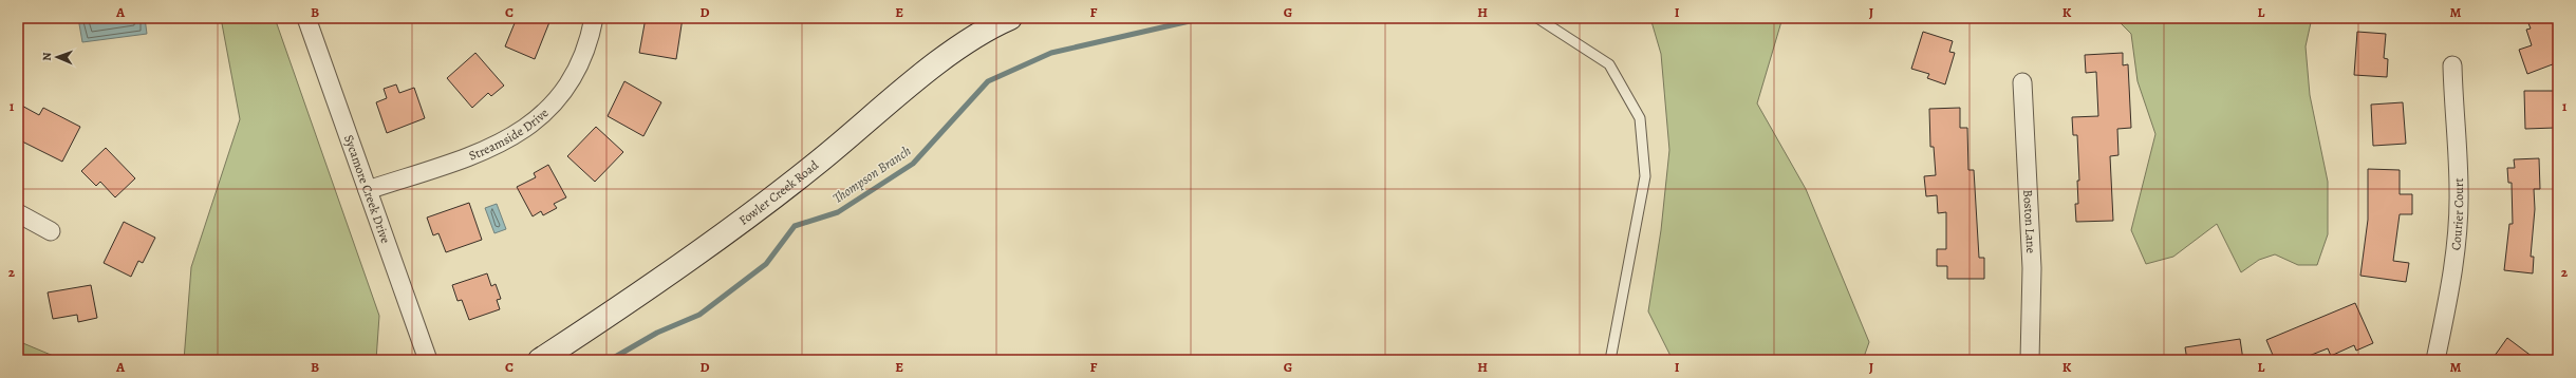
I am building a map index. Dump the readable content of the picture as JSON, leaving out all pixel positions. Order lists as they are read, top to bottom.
{
  "streets": {
    "main road": ["Fowler Creek Road"],
    "street": [
      "Streamside Drive",
      "Sycamore Creek Drive",
      "Courier Court",
      "Boston Lane"
    ]
  },
  "crossings": [
    ["Streamside Drive", "Sycamore Creek Drive"]
  ],
  "water": ["Thompson Branch"],
  "north": "left",
  "grid": {
    "columns": [
      "A",
      "B",
      "C",
      "D",
      "E",
      "F",
      "G",
      "H",
      "I",
      "J",
      "K",
      "L",
      "M"
    ],
    "rows": ["1", "2"]
  }
}
